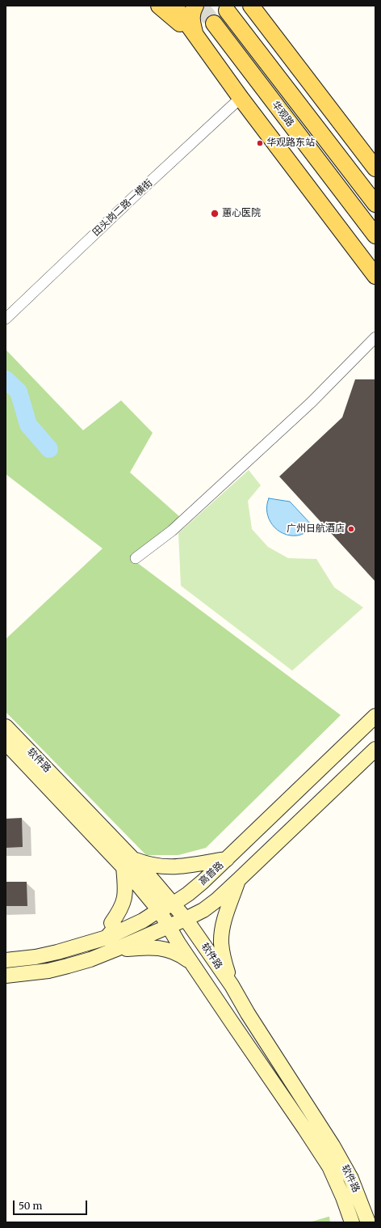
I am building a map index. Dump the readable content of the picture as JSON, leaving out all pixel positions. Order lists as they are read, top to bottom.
{
  "streets": {
    "main road": ["华观路"],
    "street": ["田头岗二路一横街", "软件路", "高普路"]
  },
  "crossings": [
    ["软件路", "高普路"]
  ],
  "places": ["华观路东站", "蕙心医院", "广州日航酒店"],
  "scale_bar": "50 m"
}
